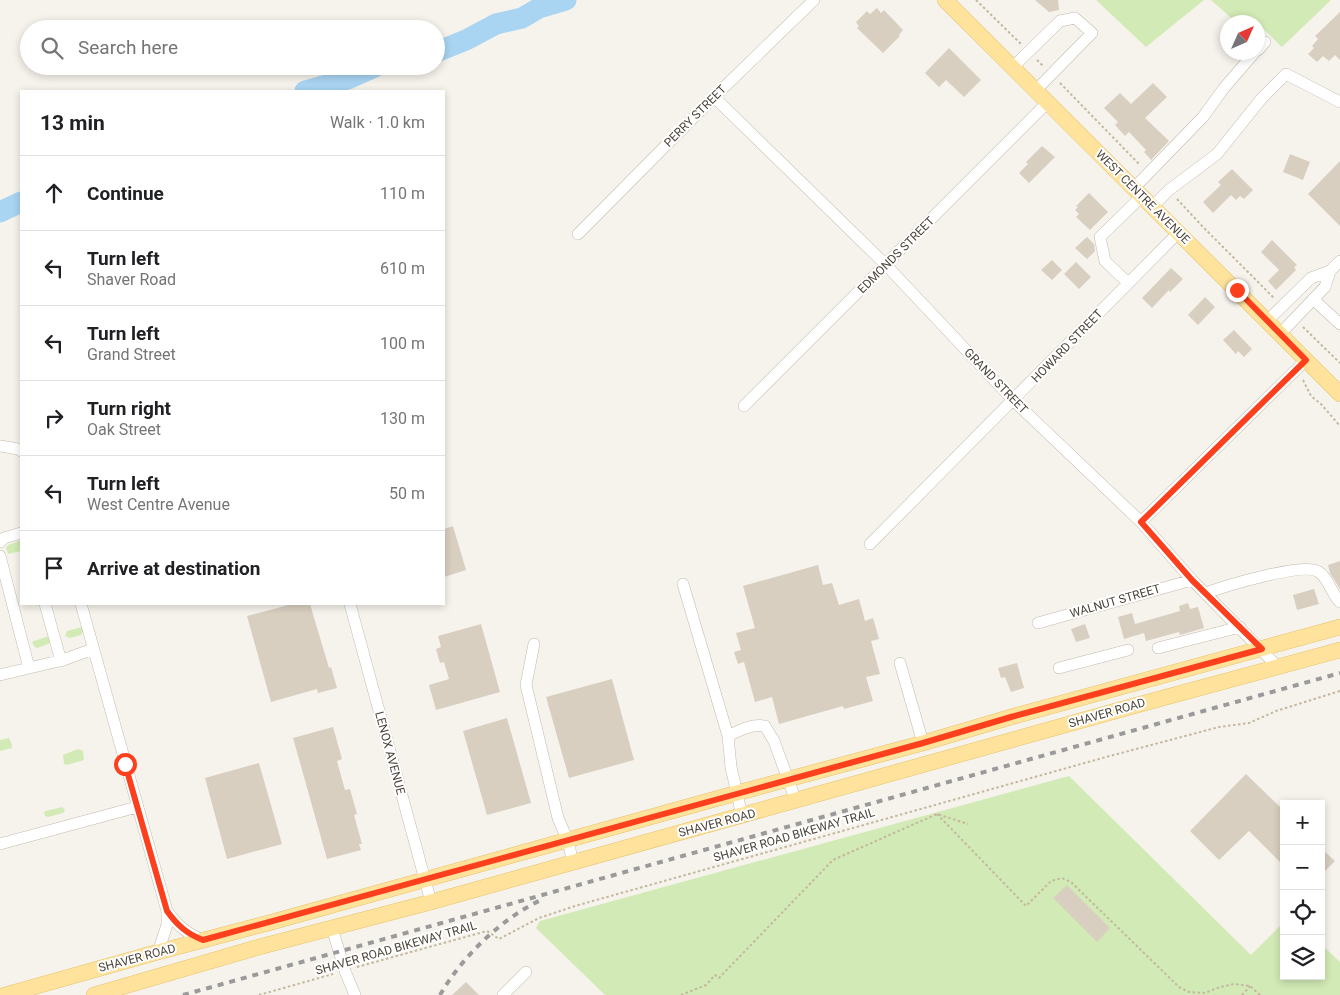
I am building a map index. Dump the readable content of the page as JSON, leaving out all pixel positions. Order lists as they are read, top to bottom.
{
  "streets": {
    "main road": ["WEST CENTRE AVENUE", "SHAVER ROAD"],
    "street": [
      "PERRY STREET",
      "EDMONDS STREET",
      "HOWARD STREET",
      "GRAND STREET",
      "WALNUT STREET",
      "LENOX AVENUE"
    ],
    "path": ["SHAVER ROAD BIKEWAY TRAIL"]
  },
  "crossings": [
    ["PERRY STREET", "GRAND STREET"],
    ["WEST CENTRE AVENUE", "EDMONDS STREET"],
    ["WEST CENTRE AVENUE", "HOWARD STREET"],
    ["EDMONDS STREET", "GRAND STREET"],
    ["HOWARD STREET", "GRAND STREET"],
    ["GRAND STREET", "WALNUT STREET"],
    ["GRAND STREET", "SHAVER ROAD"],
    ["SHAVER ROAD", "LENOX AVENUE"]
  ],
  "north": "top right",
  "page": {
    "search": "Search here",
    "heading": ["13 min", "Walk · 1.0 km"],
    "list": [
      ["Continue", "110 m"],
      ["Turn left", "Shaver Road", "610 m"],
      ["Turn left", "Grand Street", "100 m"],
      ["Turn right", "Oak Street", "130 m"],
      ["Turn left", "West Centre Avenue", "50 m"],
      "Arrive at destination"
    ],
    "map_buttons": ["+", "−"]
  }
}
